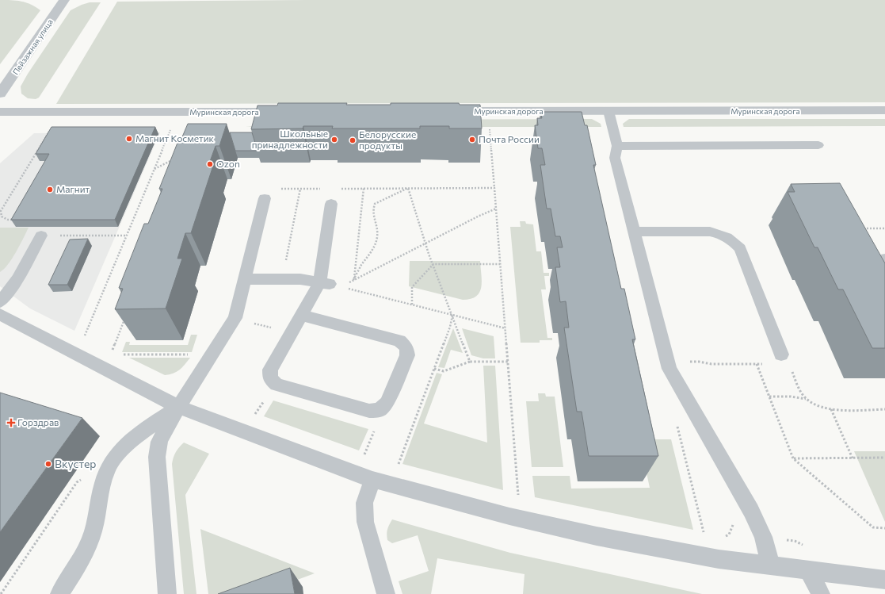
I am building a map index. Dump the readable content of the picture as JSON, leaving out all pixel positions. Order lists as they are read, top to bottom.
{
  "streets": {
    "street": ["Пейзажная улица", "Муринская дорога"]
  },
  "places": {
    "other": [
      "Магнит Косметик",
      "Школьные принадлежности",
      "Почта России",
      "Белорусские продукты",
      "Ozon",
      "Магнит",
      "Вкустер"
    ],
    "health": ["Горздрав"]
  }
}
